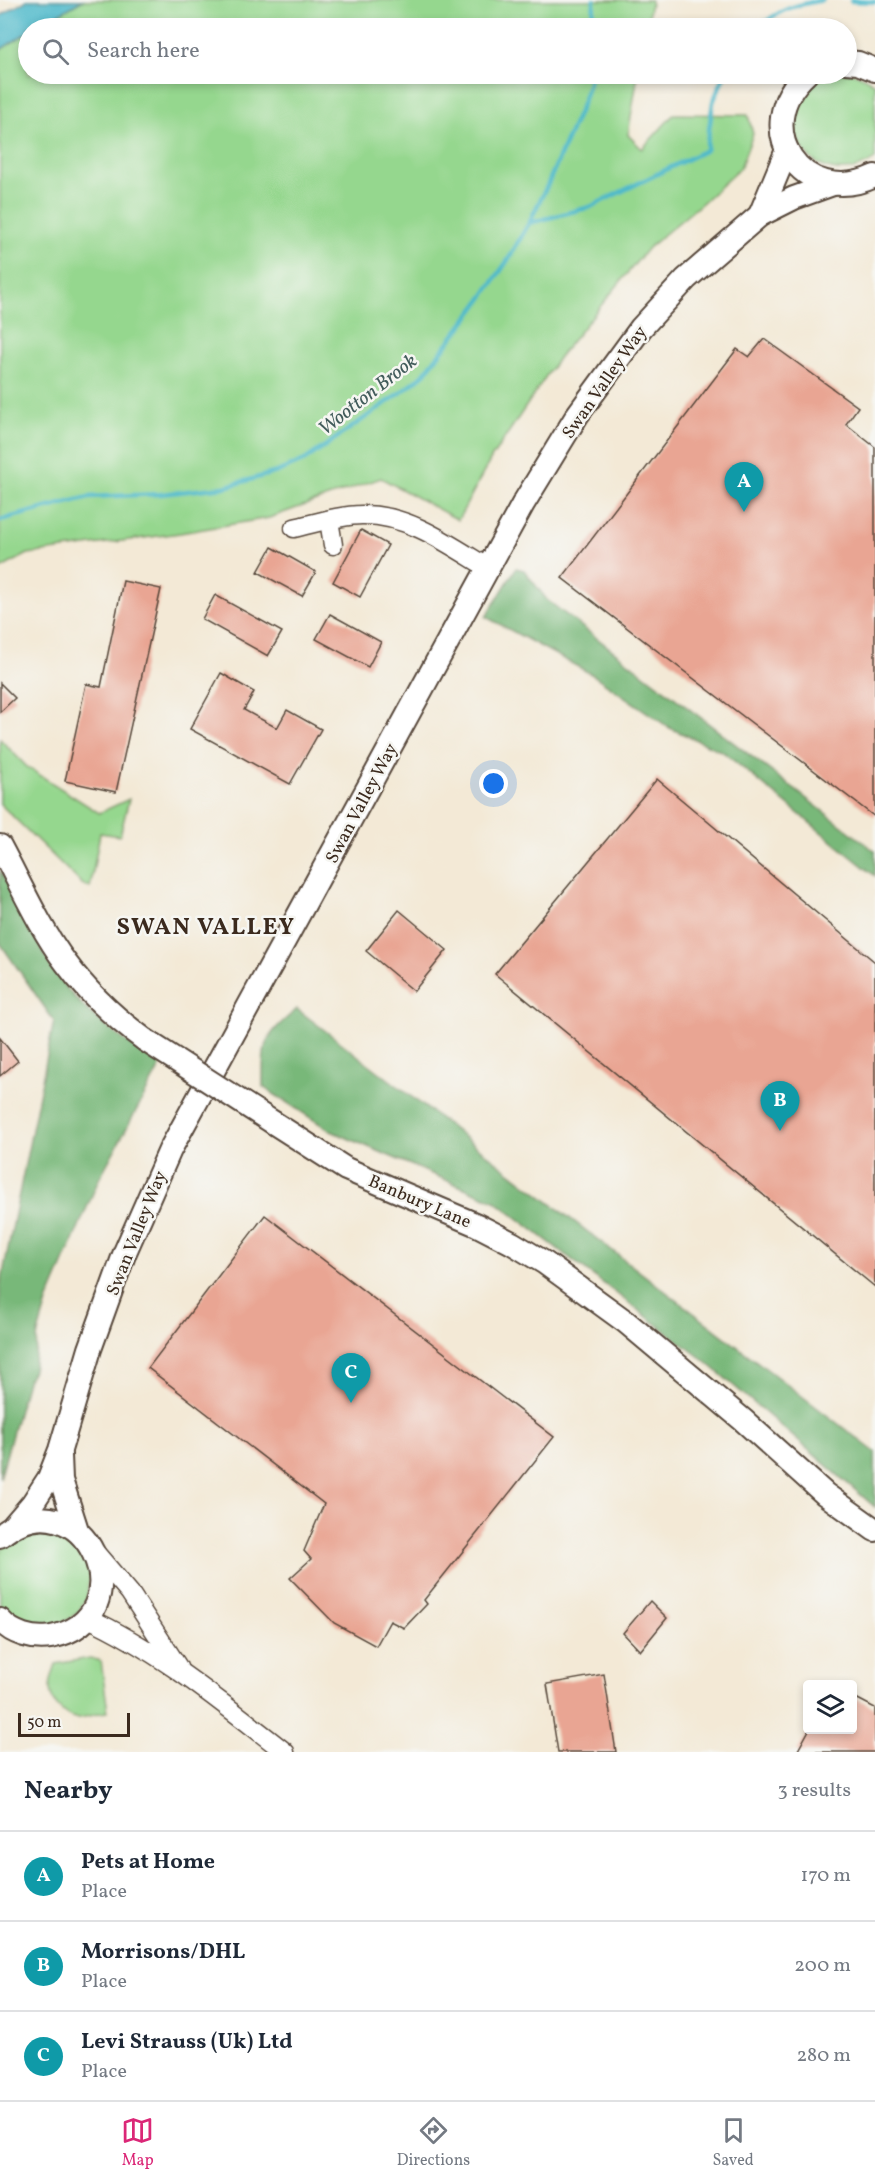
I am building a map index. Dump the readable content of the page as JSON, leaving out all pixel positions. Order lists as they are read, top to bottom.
{
  "streets": {
    "street": ["Swan Valley Way", "Banbury Lane"]
  },
  "districts": ["SWAN VALLEY"],
  "water": ["Wootton Brook"],
  "scale_bar": "50 m",
  "page": {
    "search": "Search here",
    "pins": ["A", "B", "C"],
    "scale": "50 m",
    "heading": ["Nearby", "3 results"],
    "list": [
      {
        "mark": "A",
        "name": "Pets at Home",
        "note": "Place",
        "value": "170 m"
      },
      {
        "mark": "B",
        "name": "Morrisons/DHL",
        "note": "Place",
        "value": "200 m"
      },
      {
        "mark": "C",
        "name": "Levi Strauss (Uk) Ltd",
        "note": "Place",
        "value": "280 m"
      }
    ],
    "nav": ["Map", "Directions", "Saved"]
  }
}
